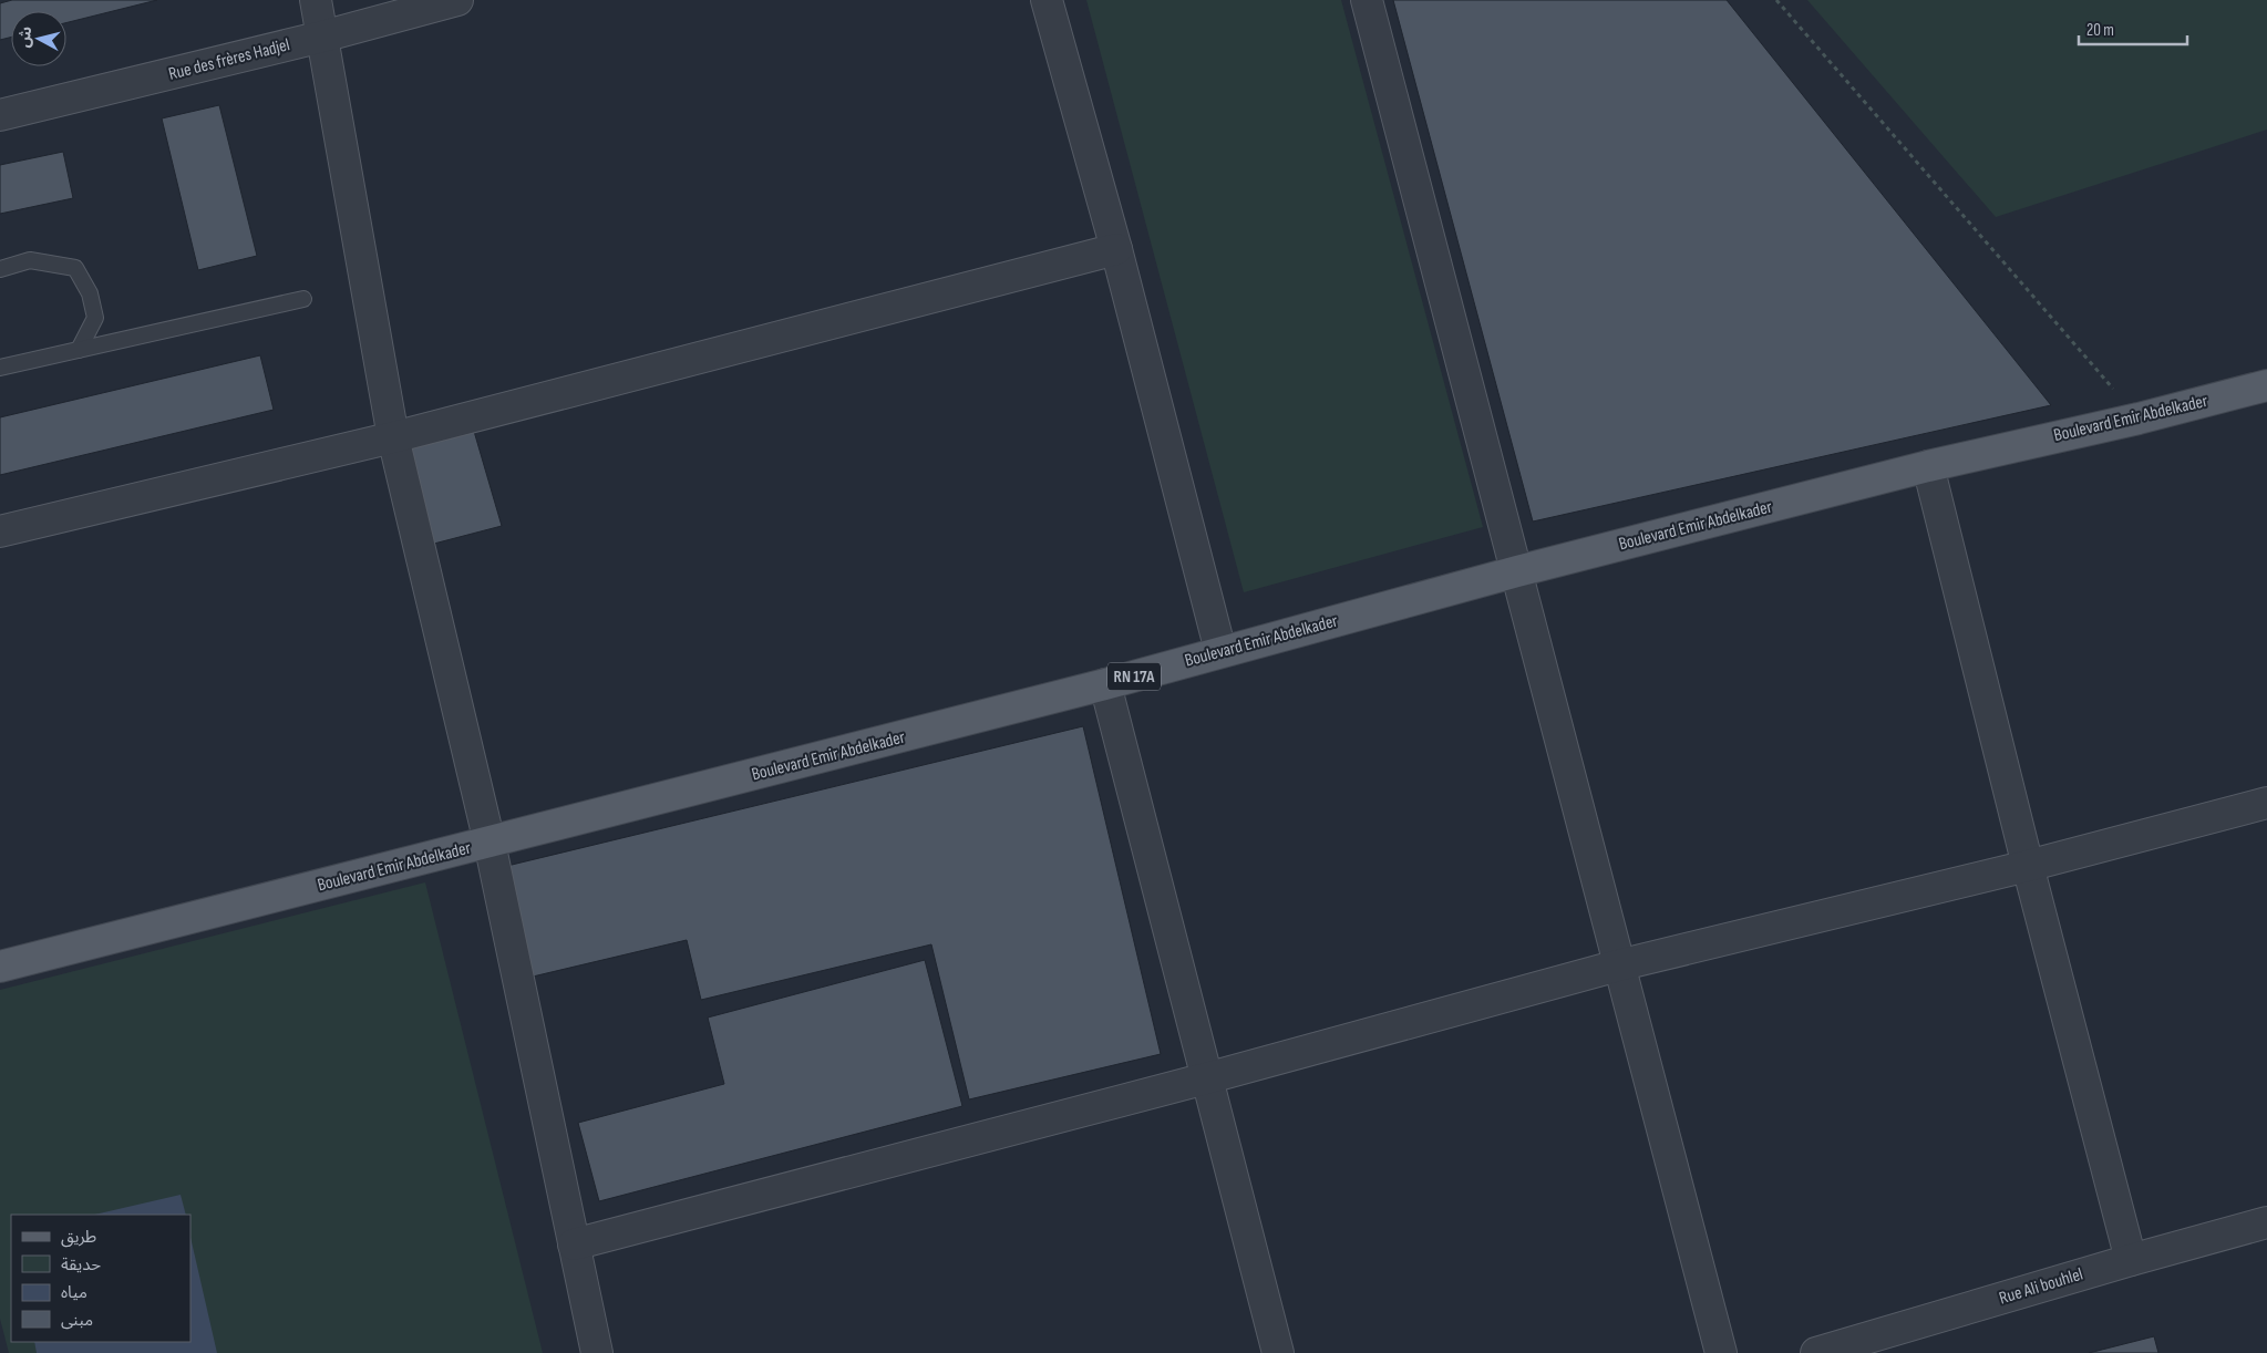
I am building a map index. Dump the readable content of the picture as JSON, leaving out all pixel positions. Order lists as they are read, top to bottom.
{
  "streets": {
    "main road": ["Boulevard Emir Abdelkader", "RN 17A"],
    "street": ["Rue des frères Hadjel", "Rue Ali bouhlel"]
  },
  "legend": [
    "طريق",
    "حديقة",
    "مياه",
    "مبنى"
  ],
  "scale_bar": "20 m",
  "north": "left"
}
